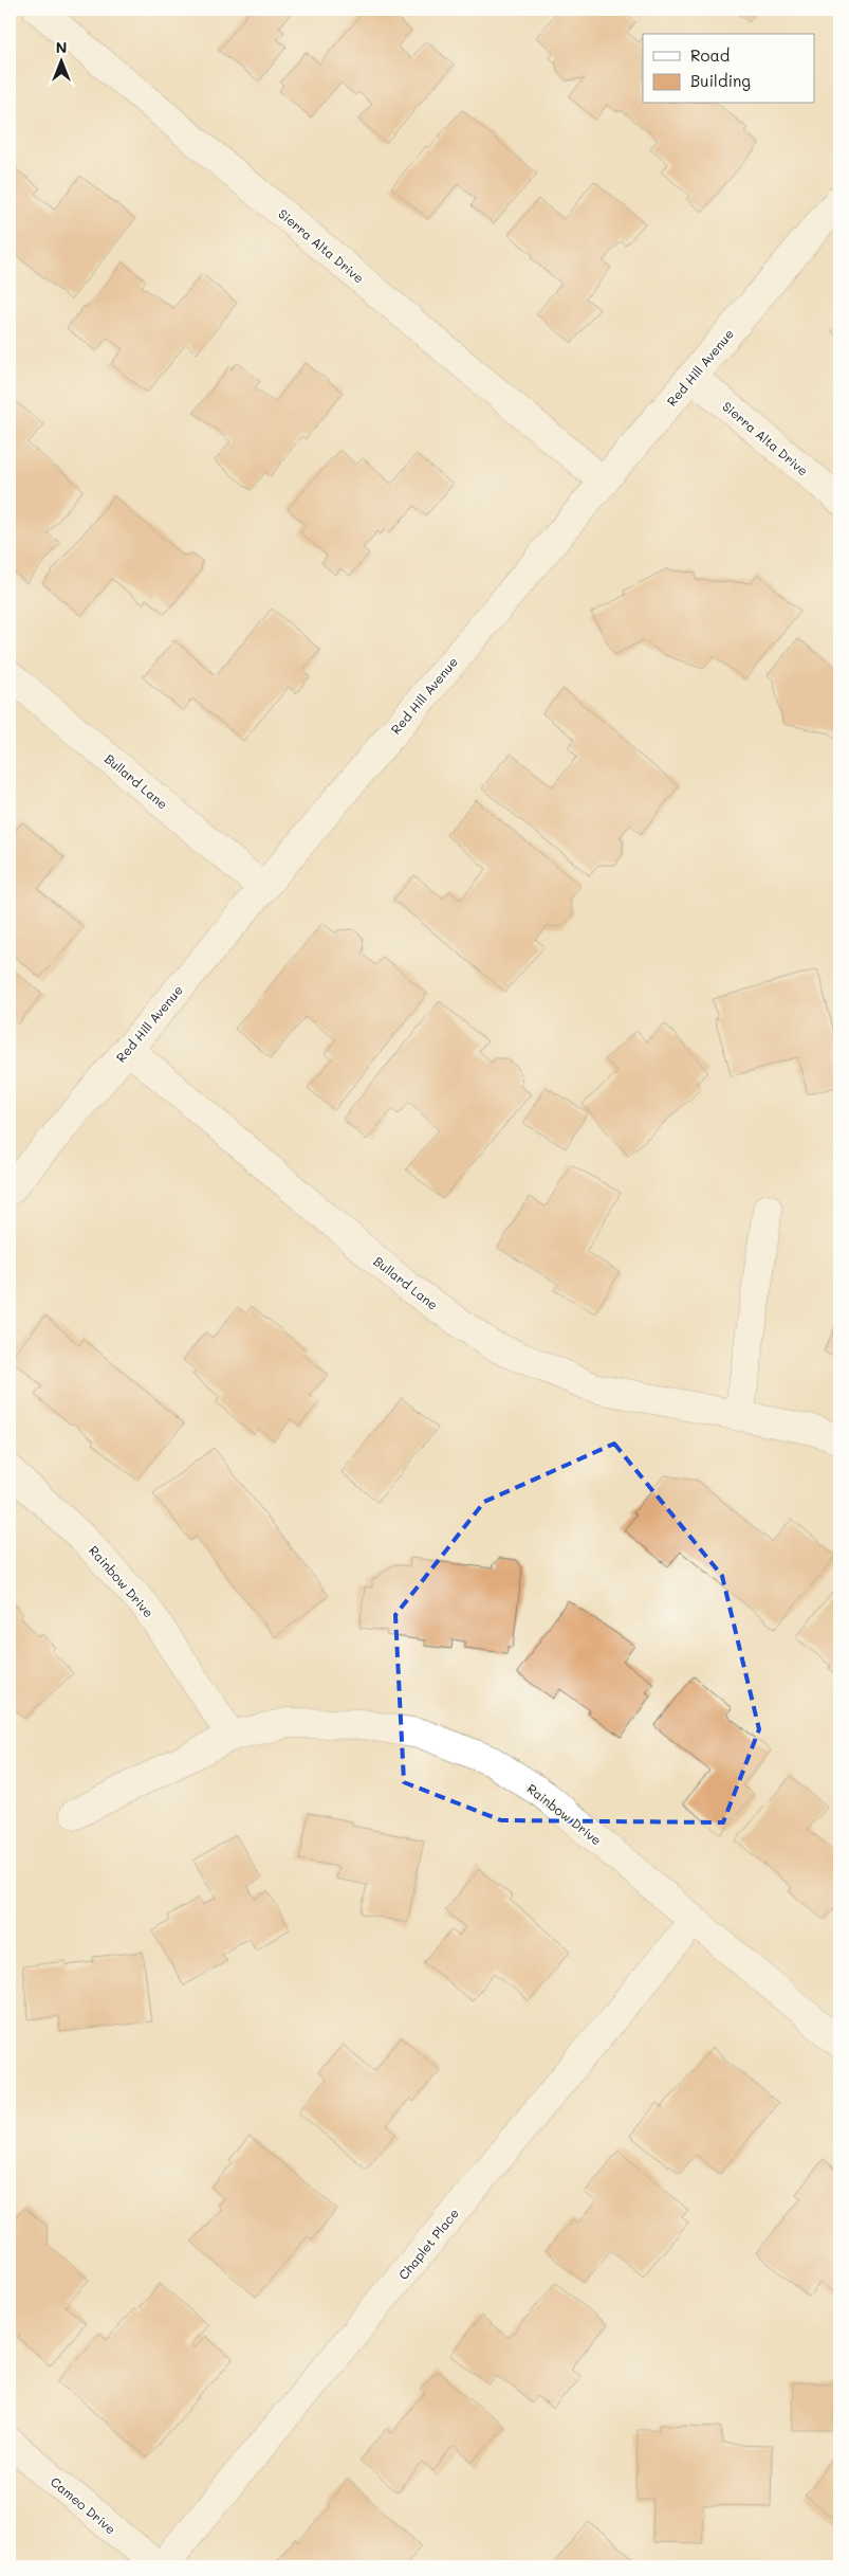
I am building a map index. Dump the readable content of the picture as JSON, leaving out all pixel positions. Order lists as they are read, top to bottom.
{
  "streets": {
    "street": [
      "Sierra Alta Drive",
      "Red Hill Avenue",
      "Bullard Lane",
      "Rainbow Drive",
      "Chaplet Place",
      "Cameo Drive"
    ]
  },
  "crossings": [
    ["Sierra Alta Drive", "Red Hill Avenue"],
    ["Red Hill Avenue", "Bullard Lane"],
    ["Rainbow Drive", "Chaplet Place"]
  ],
  "legend": ["Road", "Building"],
  "north": "top"
}
